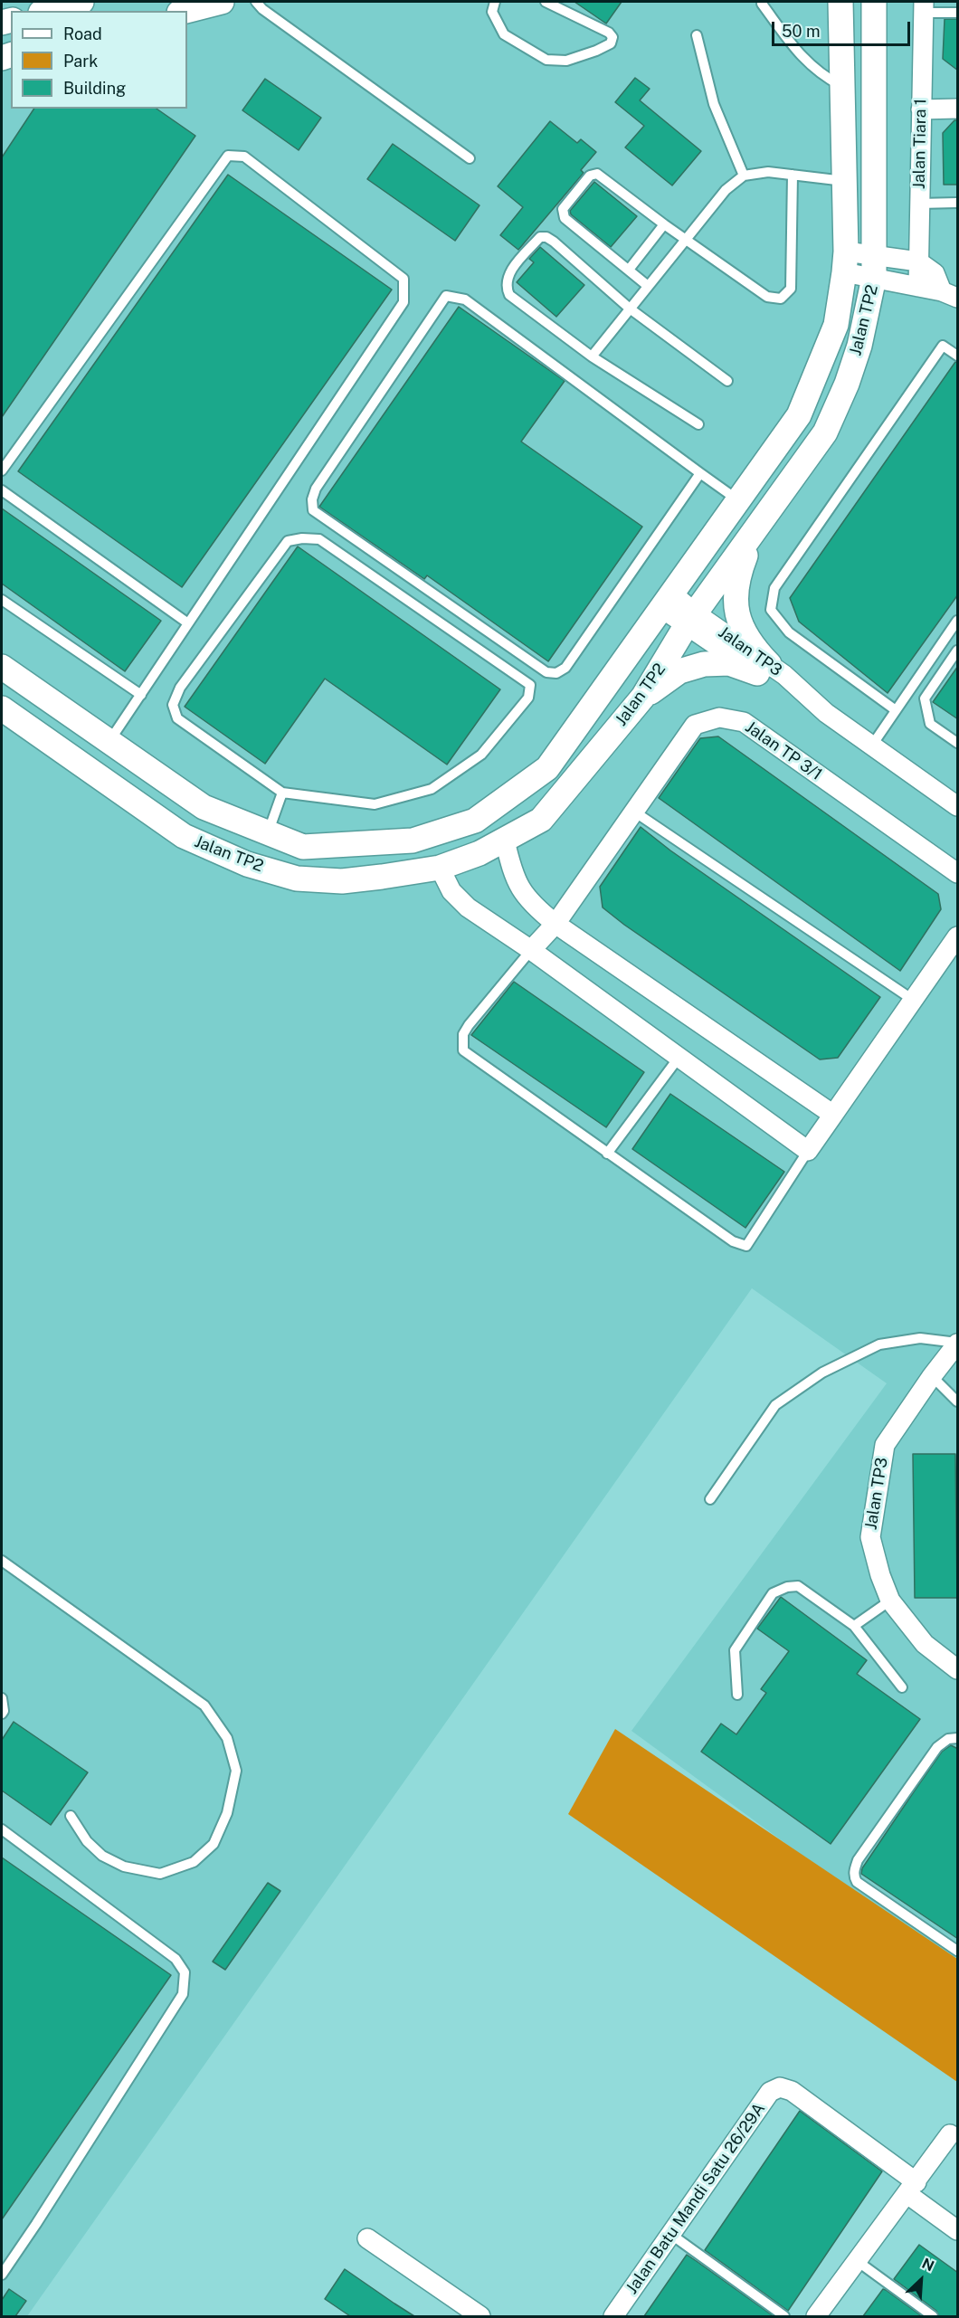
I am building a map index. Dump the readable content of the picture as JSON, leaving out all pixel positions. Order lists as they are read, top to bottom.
{
  "streets": {
    "street": [
      "Jalan Tiara 1",
      "Jalan TP2",
      "Jalan TP3",
      "Jalan TP 3/1",
      "Jalan Batu Mandi Satu 26/29A"
    ]
  },
  "crossings": [
    ["Jalan TP2", "Jalan TP3"]
  ],
  "legend": ["Road", "Park", "Building"],
  "scale_bar": "50 m",
  "north": "top right"
}
